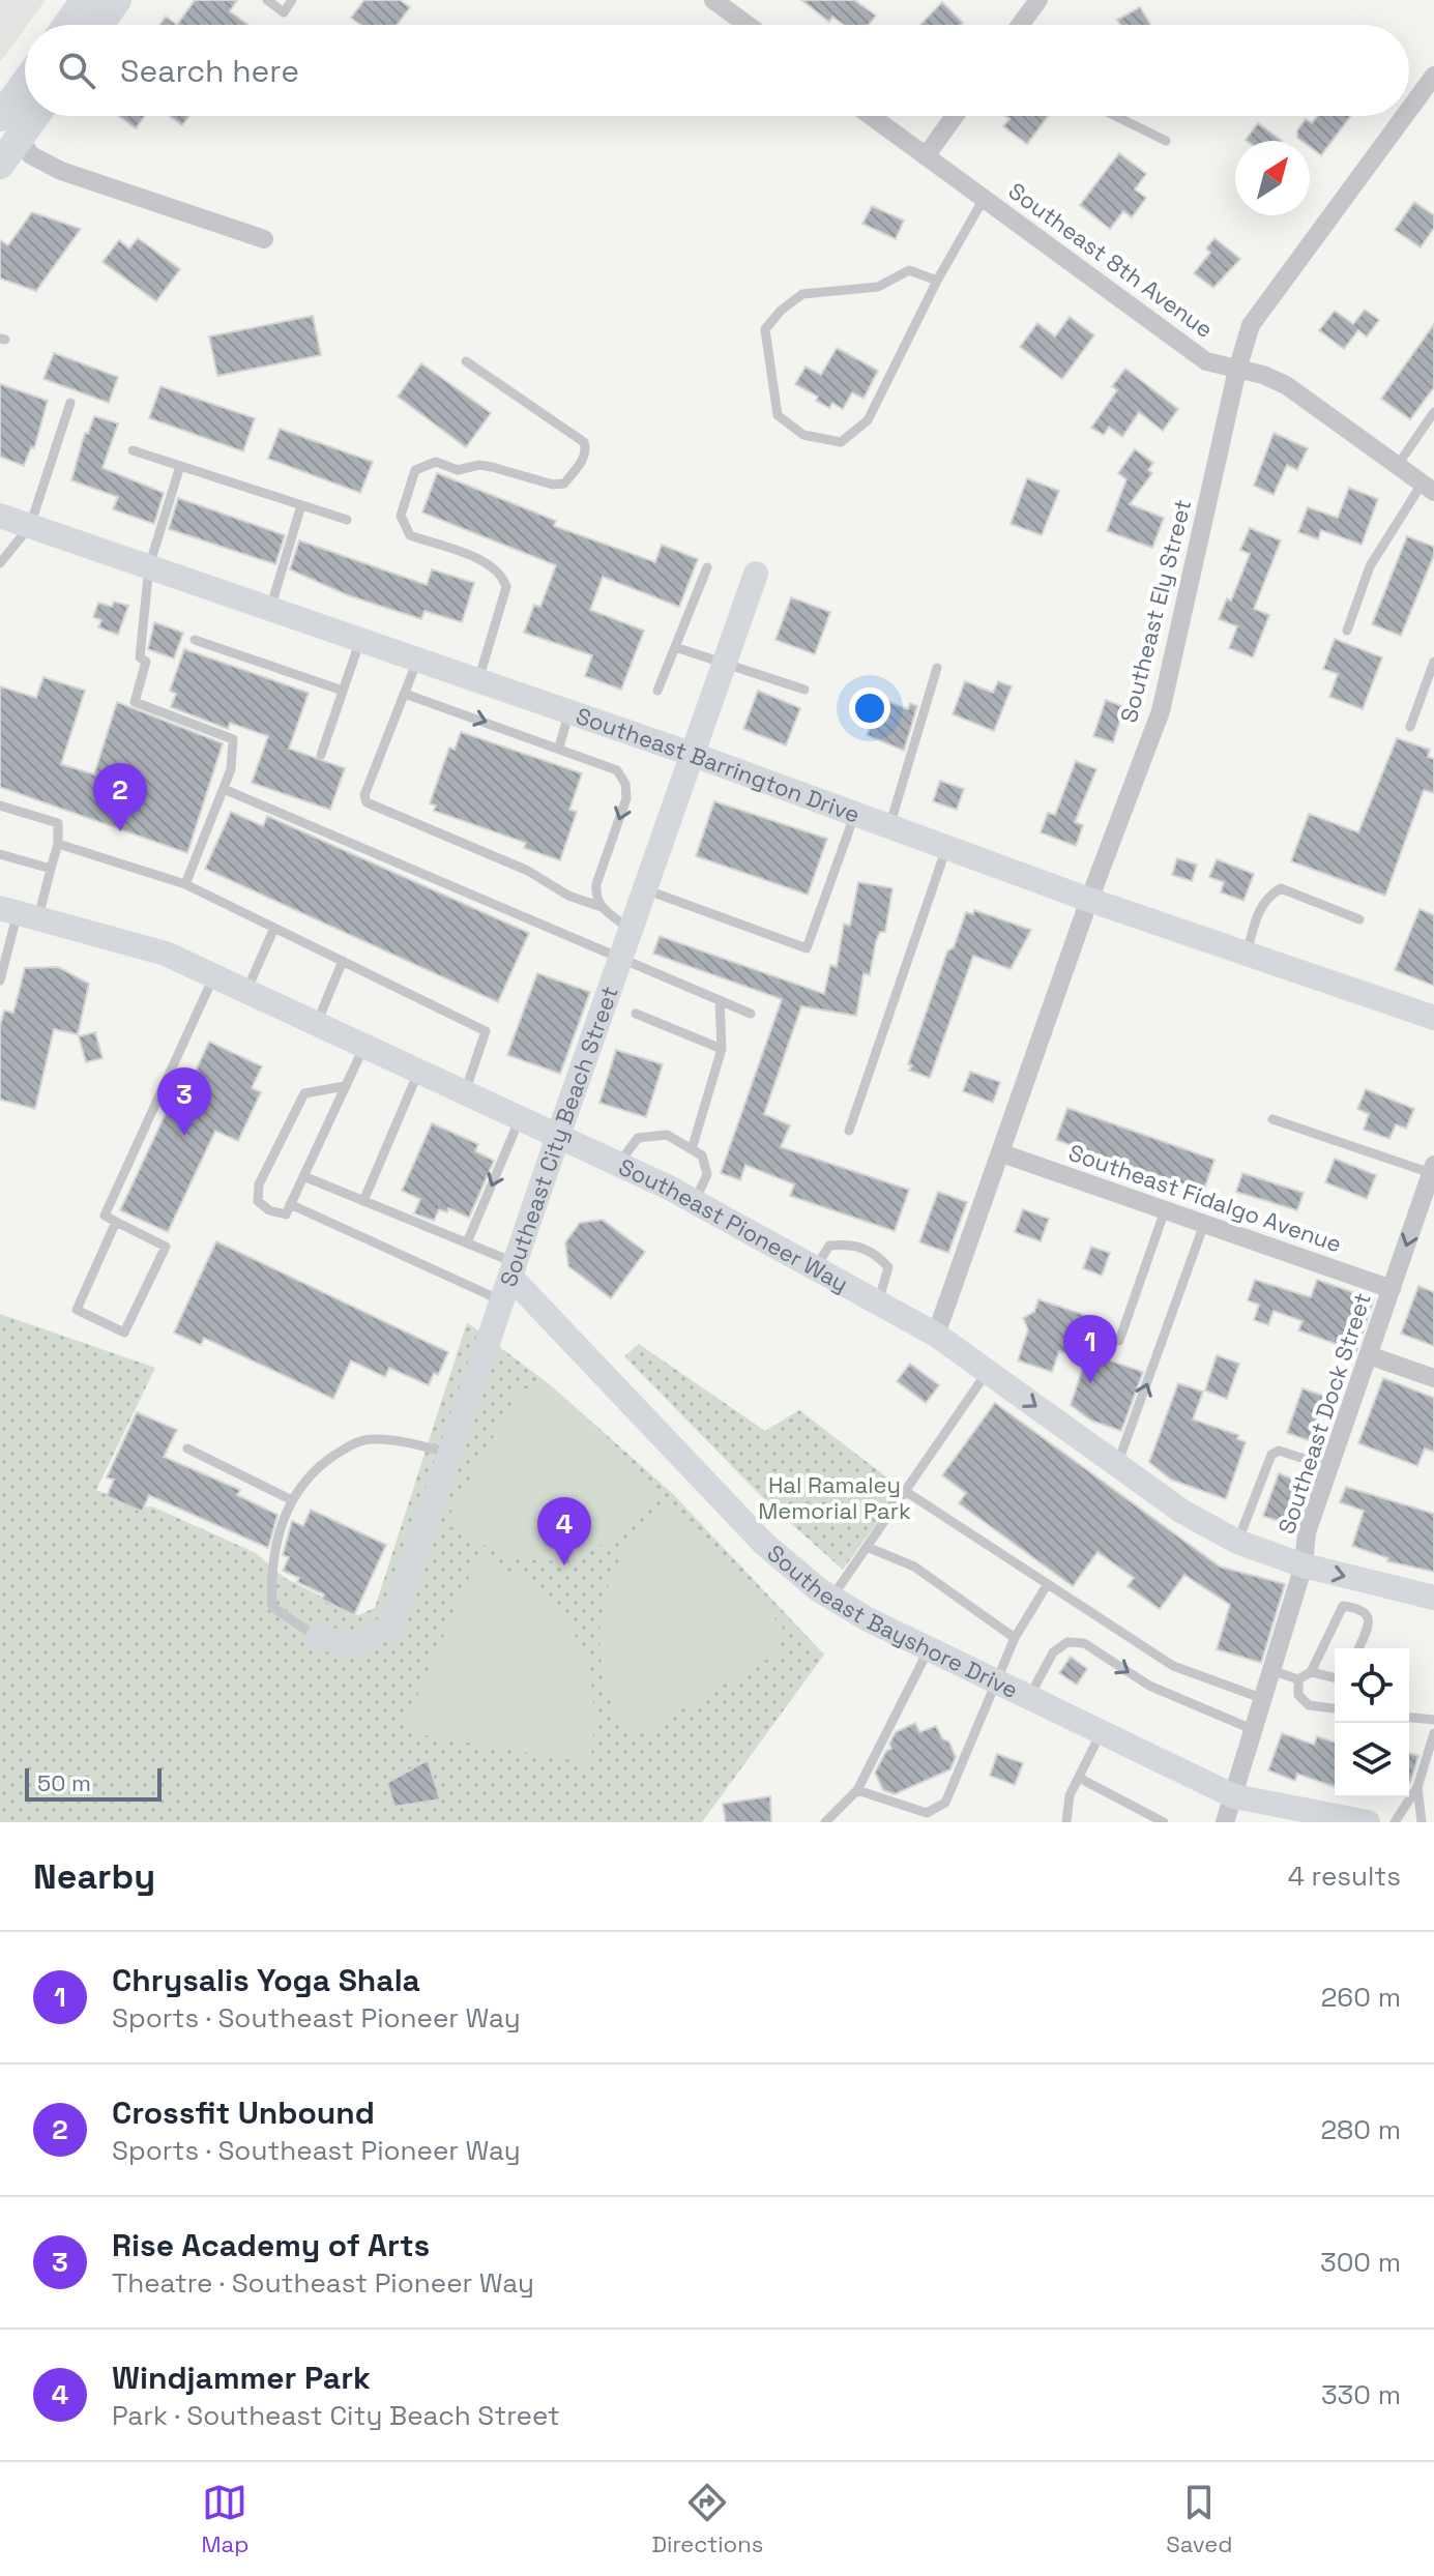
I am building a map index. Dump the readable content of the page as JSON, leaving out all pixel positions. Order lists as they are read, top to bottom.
{
  "streets": {
    "street": [
      "Southeast 8th Avenue",
      "Southeast Ely Street",
      "Southeast Barrington Drive",
      "Southeast City Beach Street",
      "Southeast Fidalgo Avenue",
      "Southeast Pioneer Way",
      "Southeast Dock Street",
      "Southeast Bayshore Drive"
    ]
  },
  "crossings": [
    ["Southeast 8th Avenue", "Southeast Ely Street"],
    ["Southeast Ely Street", "Southeast Barrington Drive"],
    ["Southeast Ely Street", "Southeast Fidalgo Avenue"],
    ["Southeast Ely Street", "Southeast Pioneer Way"],
    ["Southeast Barrington Drive", "Southeast City Beach Street"],
    ["Southeast City Beach Street", "Southeast Pioneer Way"],
    ["Southeast City Beach Street", "Southeast Bayshore Drive"],
    ["Southeast Fidalgo Avenue", "Southeast Dock Street"],
    ["Southeast Pioneer Way", "Southeast Dock Street"],
    ["Southeast Dock Street", "Southeast Bayshore Drive"]
  ],
  "parks": ["Hal Ramaley Memorial Park"],
  "scale_bar": "50 m",
  "north": "top right",
  "page": {
    "search": "Search here",
    "pins": [
      "2",
      "3",
      "1",
      "4"
    ],
    "scale": "50 m",
    "heading": ["Nearby", "4 results"],
    "list": [
      {
        "mark": "1",
        "name": "Chrysalis Yoga Shala",
        "note": "Sports · Southeast Pioneer Way",
        "value": "260 m"
      },
      {
        "mark": "2",
        "name": "Crossfit Unbound",
        "note": "Sports · Southeast Pioneer Way",
        "value": "280 m"
      },
      {
        "mark": "3",
        "name": "Rise Academy of Arts",
        "note": "Theatre · Southeast Pioneer Way",
        "value": "300 m"
      },
      {
        "mark": "4",
        "name": "Windjammer Park",
        "note": "Park · Southeast City Beach Street",
        "value": "330 m"
      }
    ],
    "nav": ["Map", "Directions", "Saved"]
  }
}
